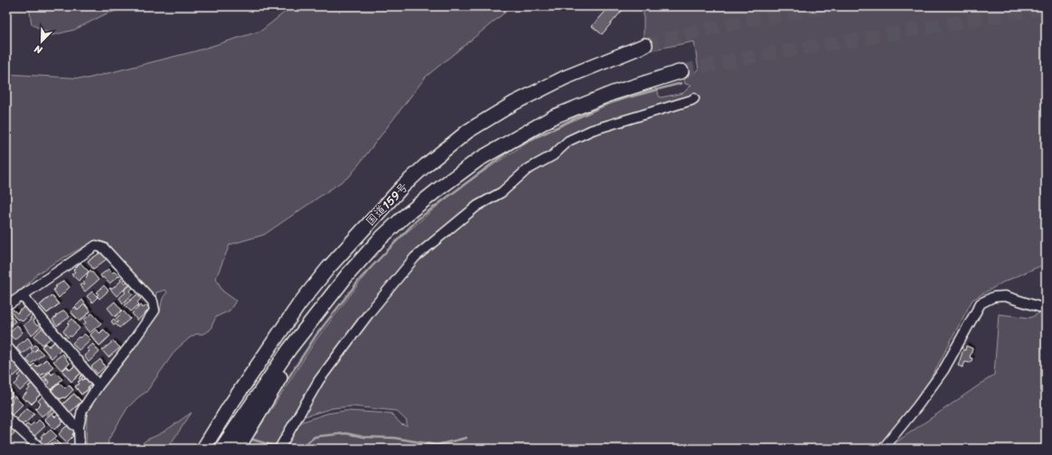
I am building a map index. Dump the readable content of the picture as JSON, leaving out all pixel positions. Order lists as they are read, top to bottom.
{
  "streets": {
    "highway": ["国道159号"]
  },
  "north": "bottom left"
}
